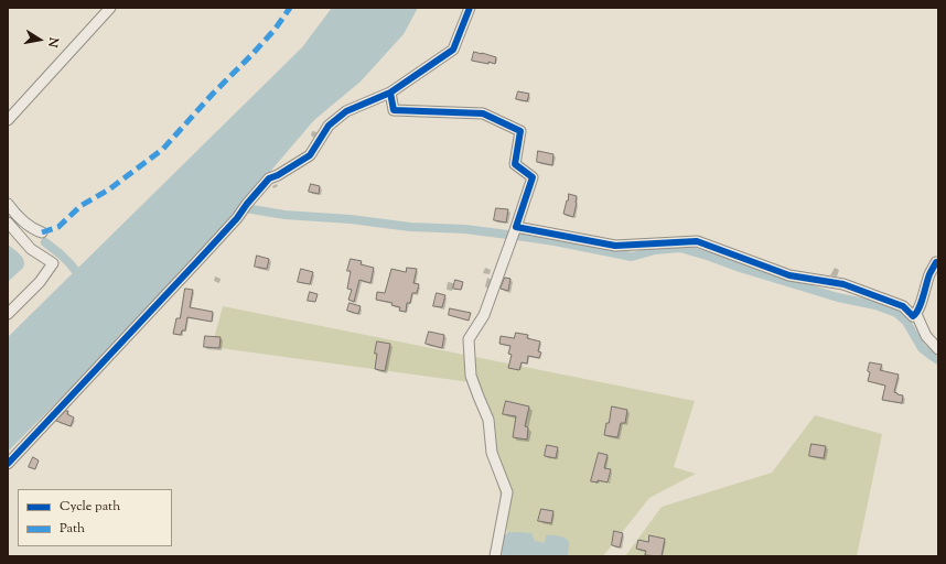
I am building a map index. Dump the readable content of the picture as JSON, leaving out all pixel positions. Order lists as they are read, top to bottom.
{
  "legend": ["Cycle path", "Path"],
  "north": "right"
}
